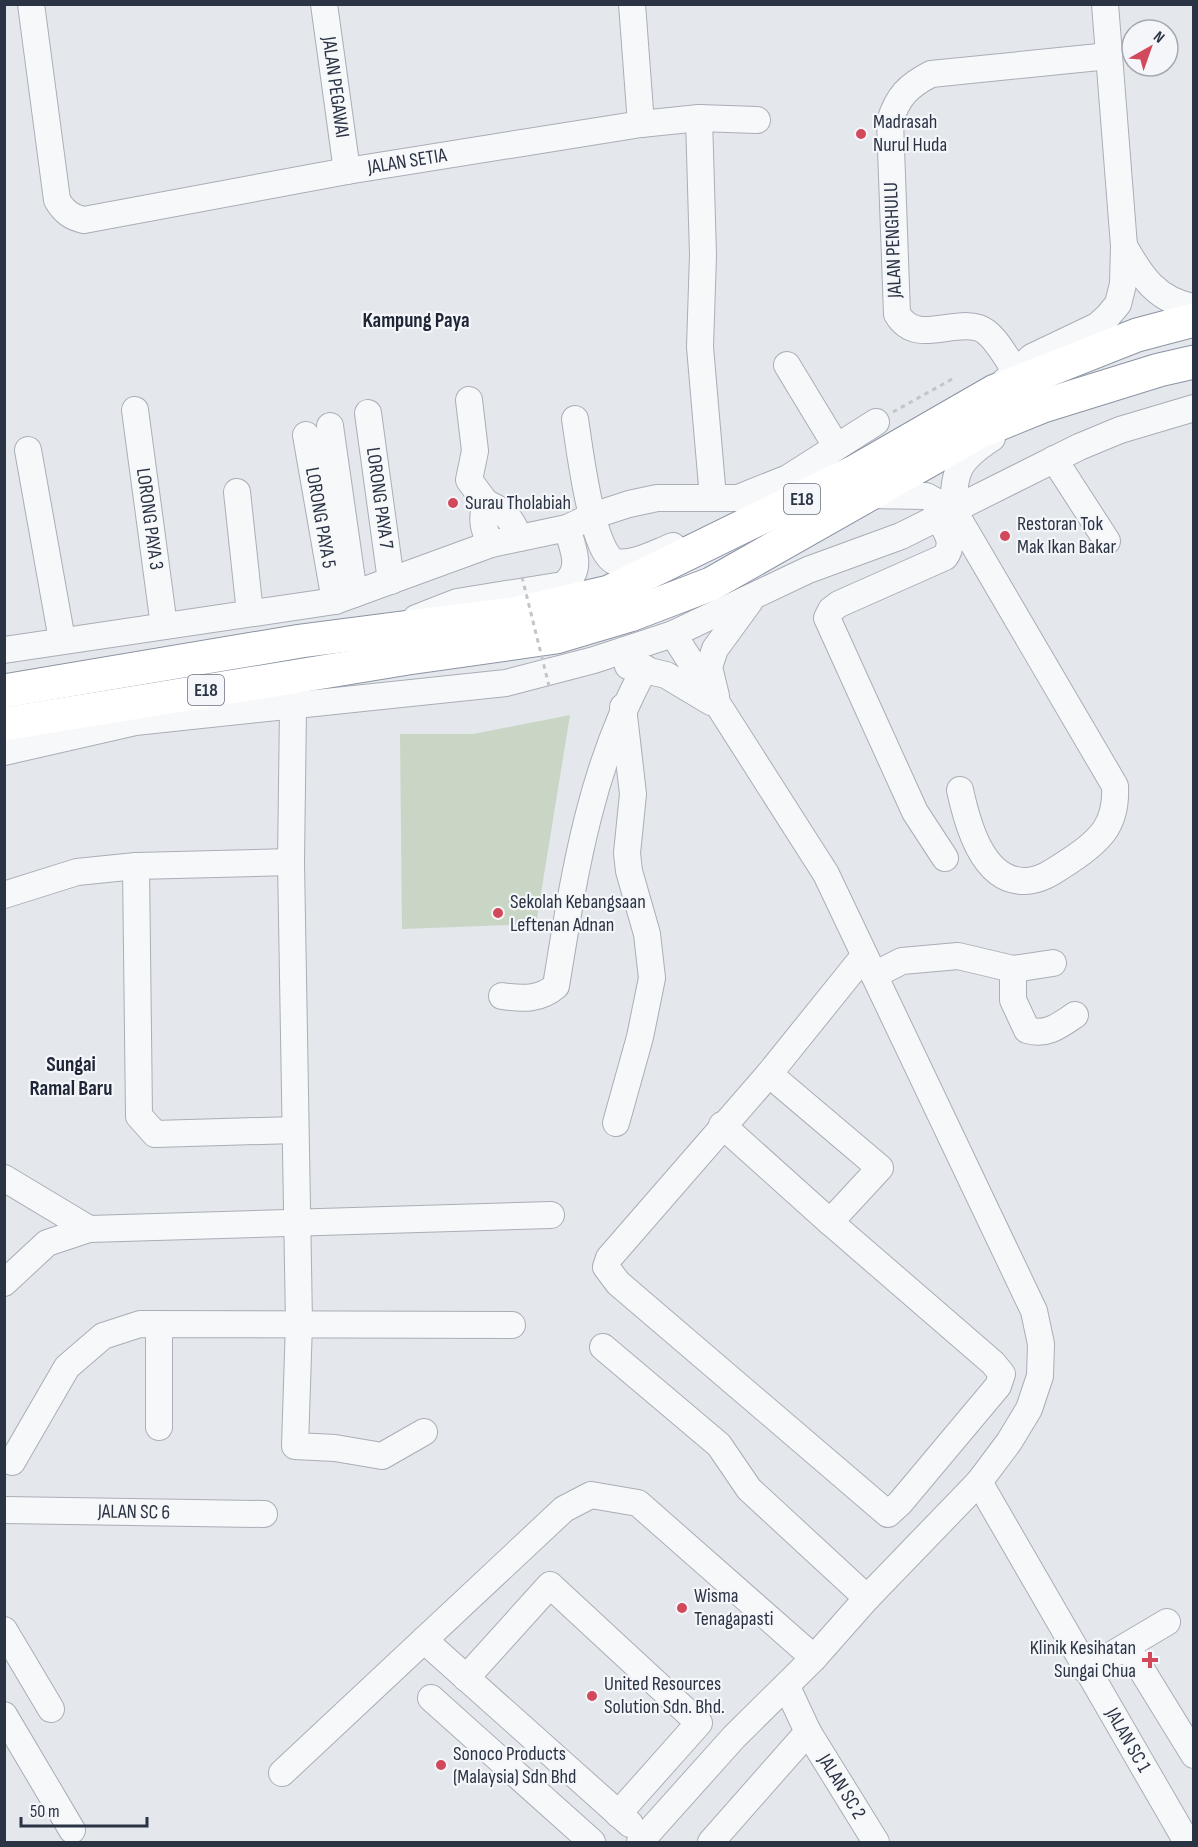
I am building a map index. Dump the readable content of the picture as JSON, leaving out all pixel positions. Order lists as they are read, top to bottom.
{
  "streets": {
    "highway": ["E18"],
    "street": [
      "JALAN PEGAWAI",
      "JALAN SETIA",
      "JALAN PENGHULU",
      "LORONG PAYA 7",
      "LORONG PAYA 3",
      "LORONG PAYA 5",
      "JALAN SC 6",
      "JALAN SC 1",
      "JALAN SC 2"
    ]
  },
  "crossings": [
    ["JALAN PEGAWAI", "JALAN SETIA"],
    ["JALAN PENGHULU", "E18"]
  ],
  "districts": ["Kampung Paya", "Sungai Ramal Baru"],
  "places": {
    "other": [
      "Madrasah Nurul Huda",
      "Surau Tholabiah",
      "Restoran Tok Mak Ikan Bakar",
      "Sekolah Kebangsaan Leftenan Adnan",
      "Wisma Tenagapasti",
      "United Resources Solution Sdn. Bhd.",
      "Sonoco Products (Malaysia) Sdn Bhd"
    ],
    "health": ["Klinik Kesihatan Sungai Chua"]
  },
  "scale_bar": "50 m",
  "north": "top right"
}
